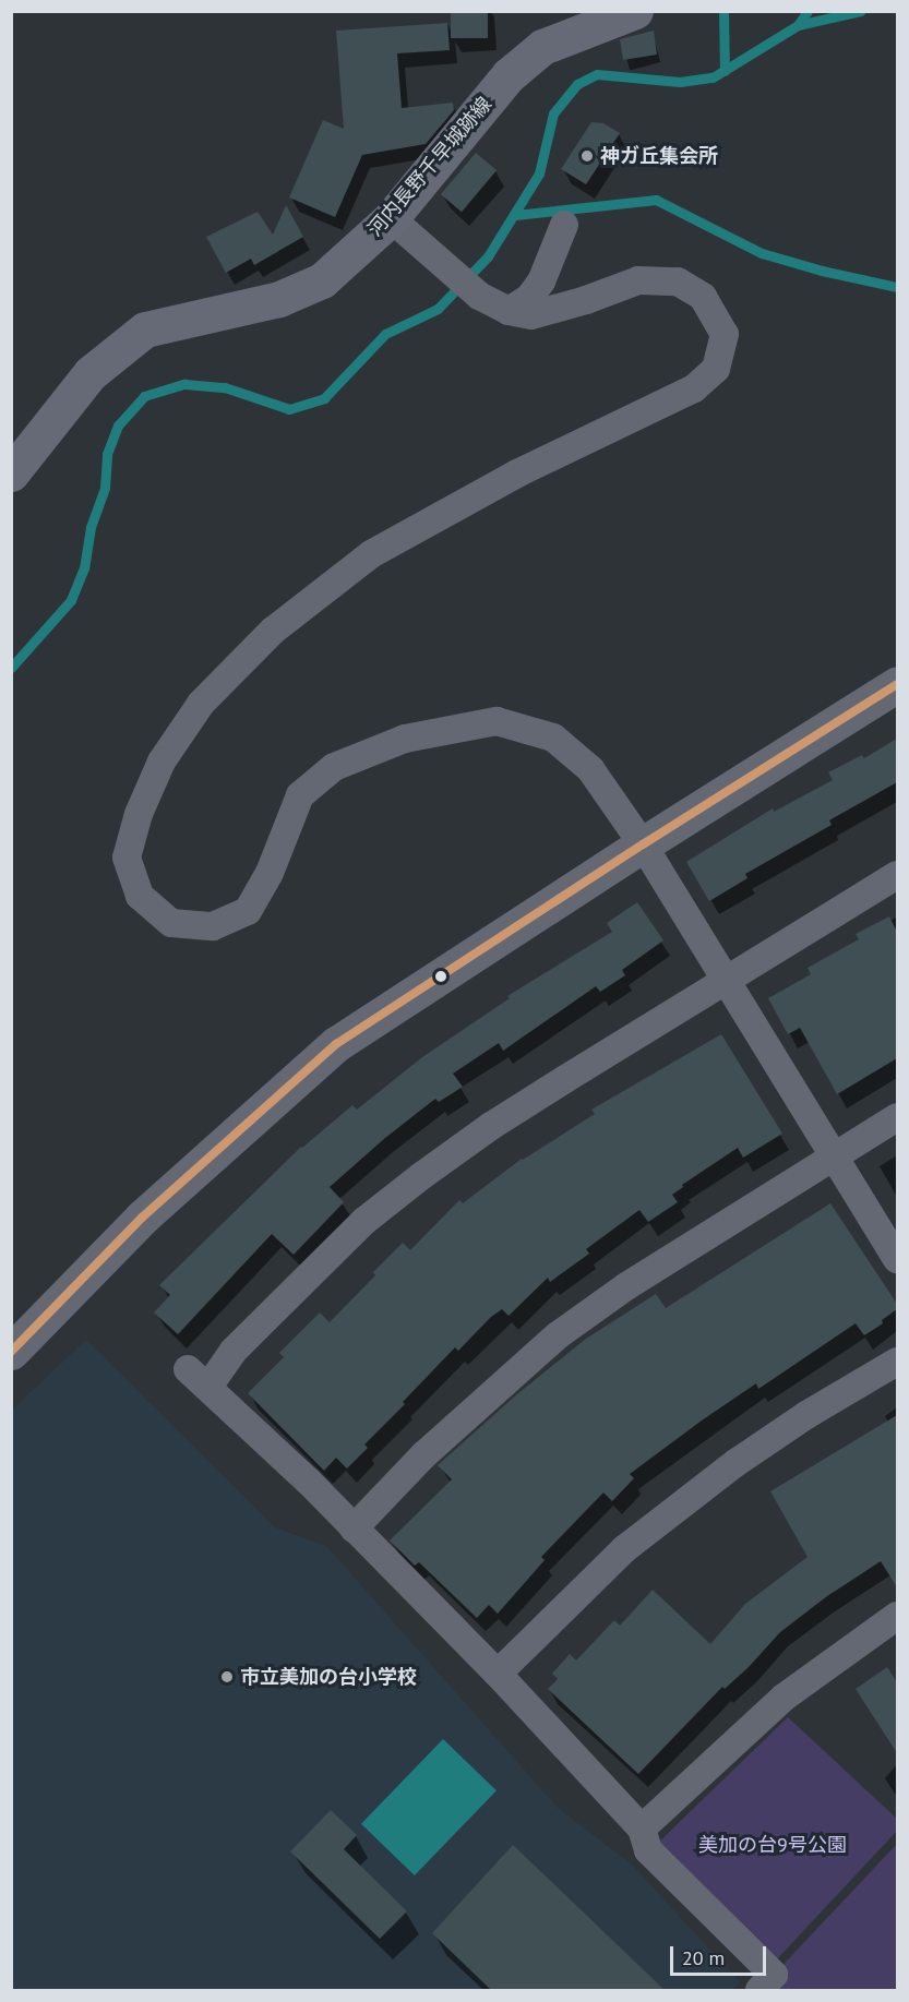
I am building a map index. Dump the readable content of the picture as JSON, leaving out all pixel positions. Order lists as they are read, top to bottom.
{
  "streets": {
    "main road": ["河内長野千早城跡線"]
  },
  "parks": ["美加の台9号公園"],
  "places": ["神ガ丘集会所", "市立美加の台小学校"],
  "scale_bar": "20 m"
}
